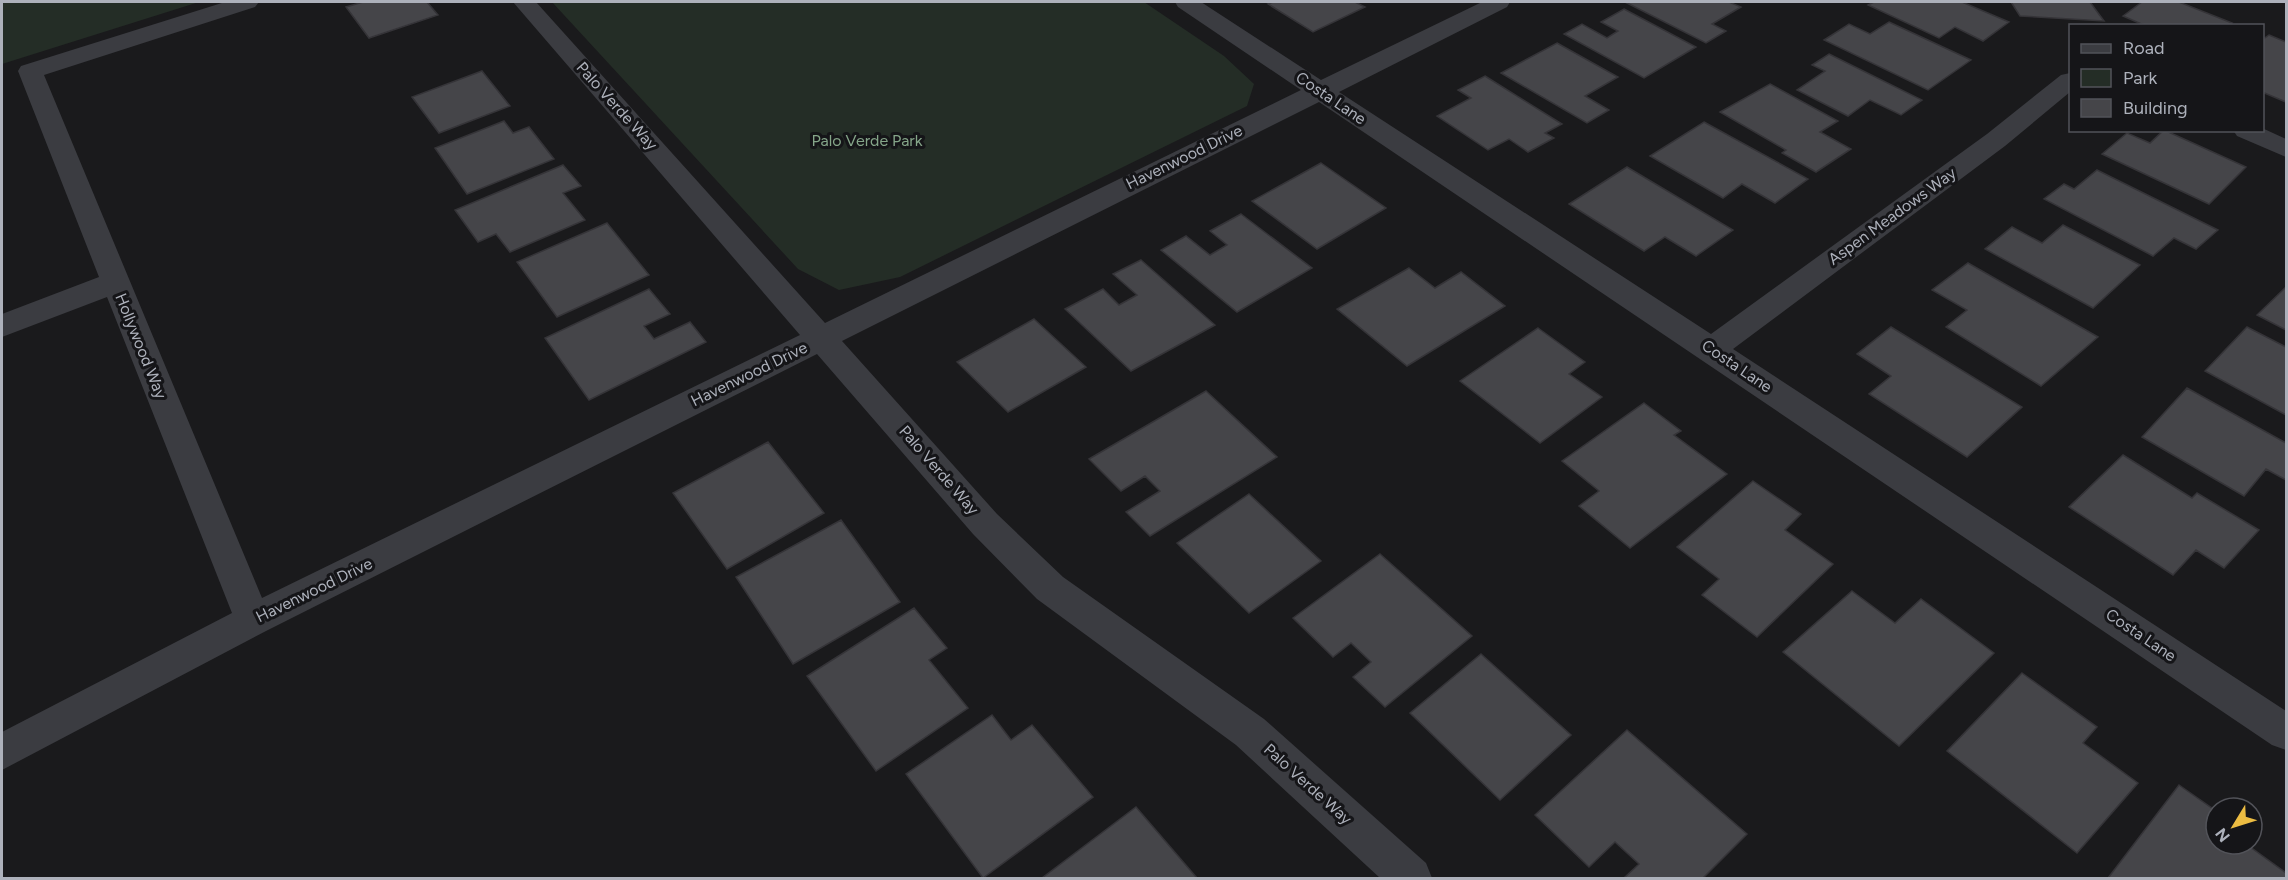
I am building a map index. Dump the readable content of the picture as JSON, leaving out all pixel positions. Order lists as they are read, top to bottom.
{
  "streets": {
    "street": [
      "Costa Lane",
      "Palo Verde Way",
      "Havenwood Drive",
      "Aspen Meadows Way",
      "Hollywood Way"
    ]
  },
  "crossings": [
    ["Costa Lane", "Havenwood Drive"],
    ["Costa Lane", "Aspen Meadows Way"],
    ["Palo Verde Way", "Havenwood Drive"],
    ["Havenwood Drive", "Hollywood Way"]
  ],
  "parks": ["Palo Verde Park"],
  "legend": ["Road", "Park", "Building"],
  "north": "bottom left"
}
